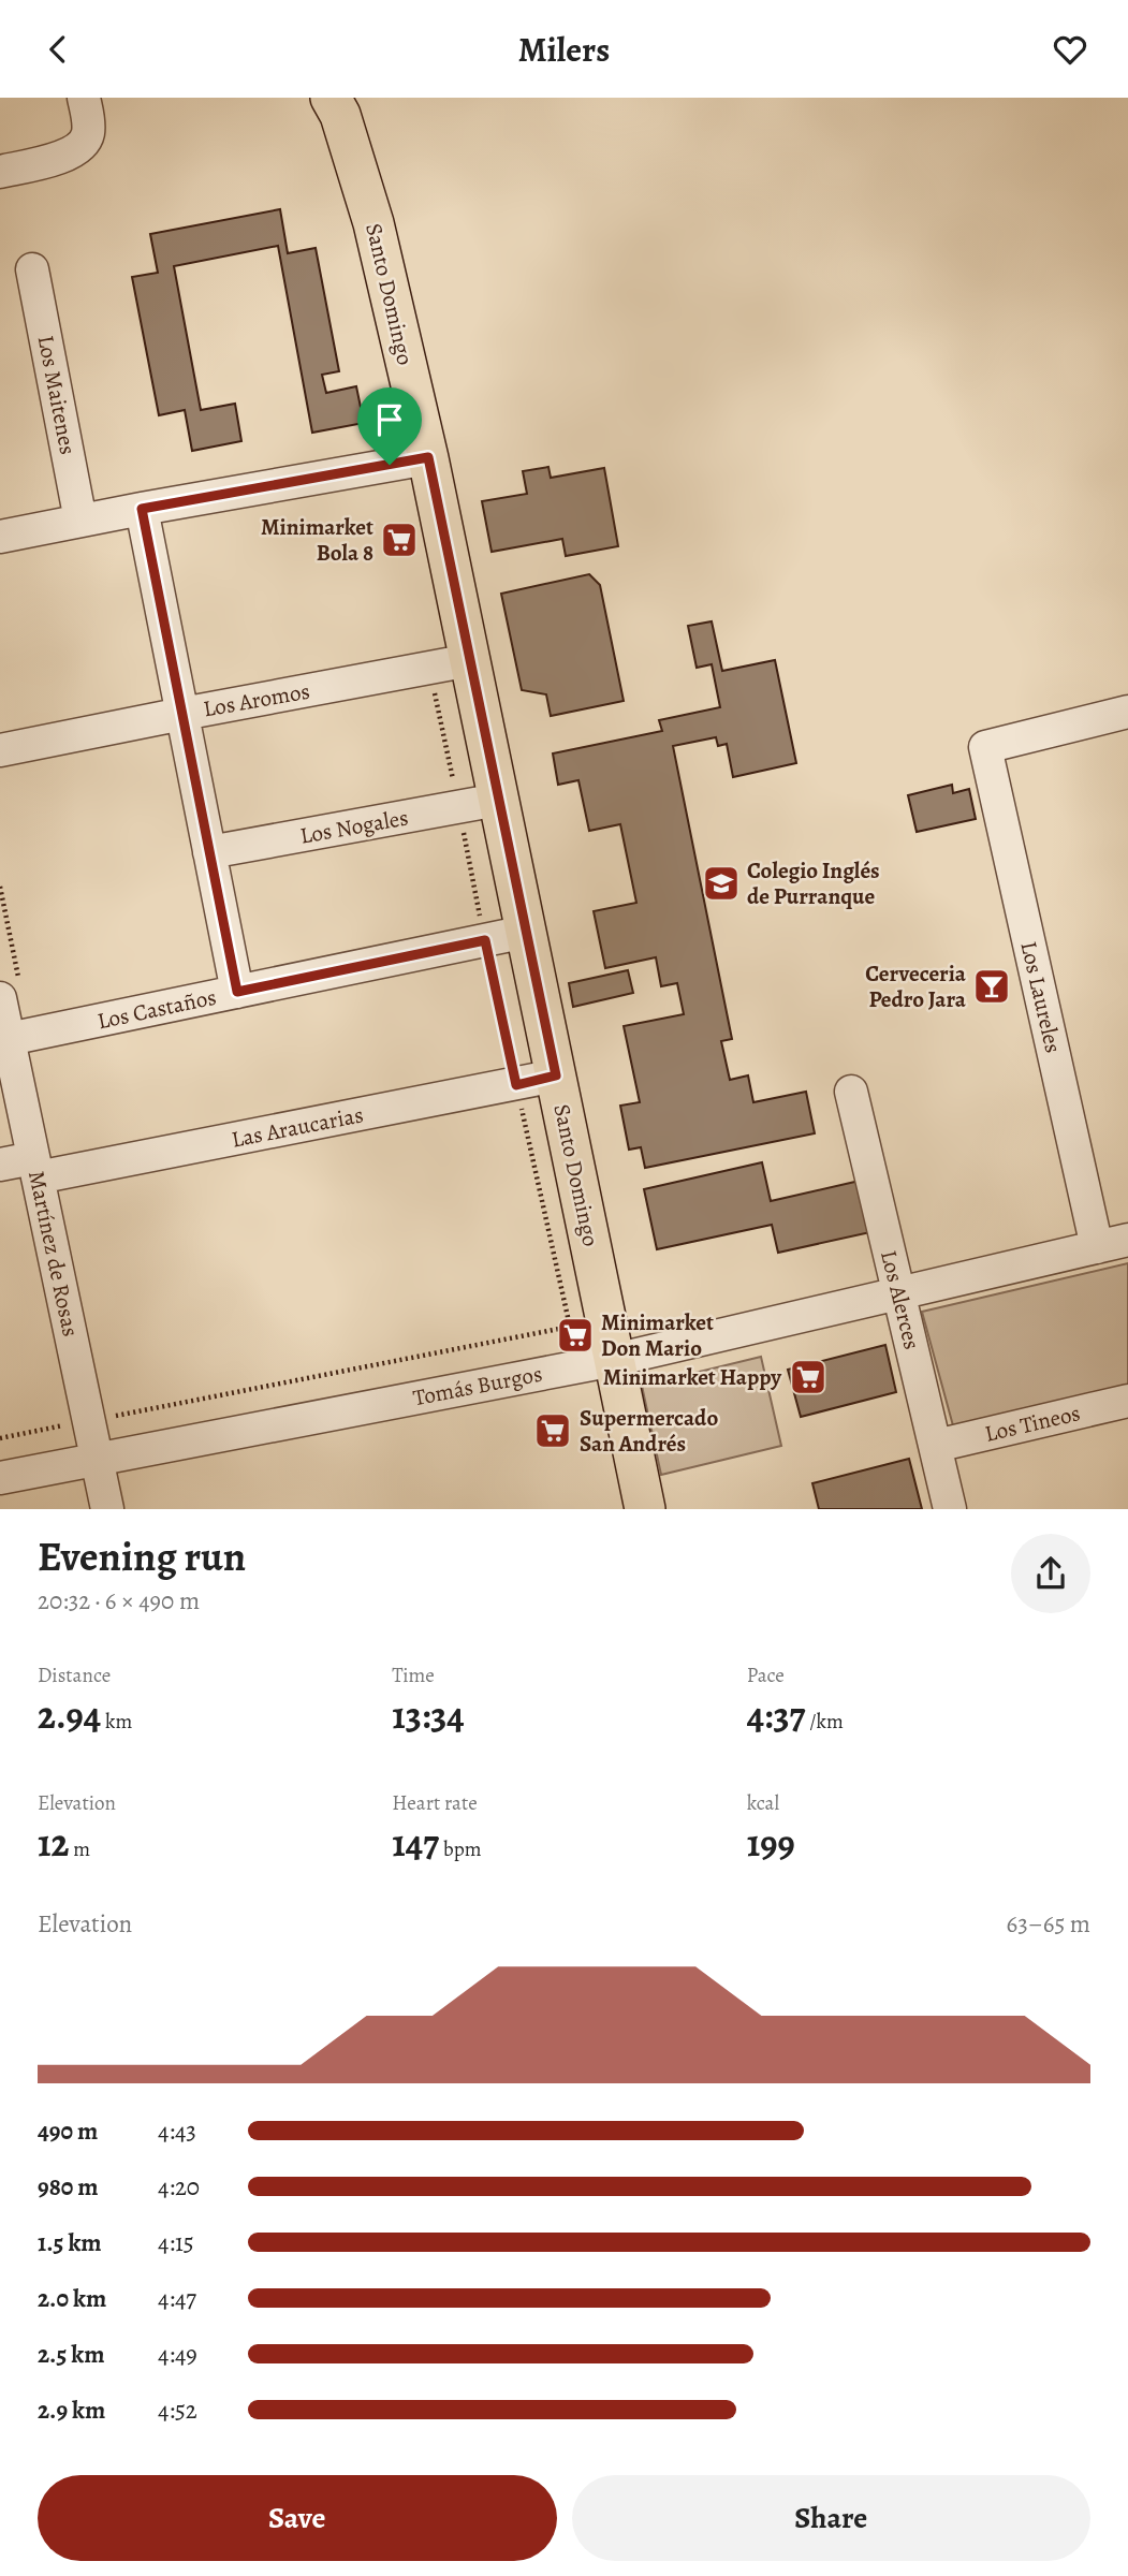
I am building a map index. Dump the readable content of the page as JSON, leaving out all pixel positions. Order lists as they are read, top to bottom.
{
  "streets": {
    "main road": ["Santo Domingo"],
    "street": [
      "Los Maitenes",
      "Los Aromos",
      "Los Nogales",
      "Los Laureles",
      "Los Castaños",
      "Las Araucarias",
      "Martínez de Rosas",
      "Los Alerces",
      "Tomás Burgos",
      "Los Tineos"
    ]
  },
  "crossings": [
    ["Santo Domingo", "Los Aromos"],
    ["Santo Domingo", "Los Nogales"],
    ["Santo Domingo", "Los Castaños"],
    ["Santo Domingo", "Las Araucarias"],
    ["Santo Domingo", "Tomás Burgos"],
    ["Los Laureles", "Tomás Burgos"],
    ["Los Castaños", "Martínez de Rosas"],
    ["Las Araucarias", "Martínez de Rosas"],
    ["Martínez de Rosas", "Tomás Burgos"],
    ["Los Alerces", "Tomás Burgos"],
    ["Los Alerces", "Los Tineos"]
  ],
  "places": {
    "supermarket": [
      "Minimarket Bola 8",
      "Minimarket Don Mario",
      "Minimarket Happy",
      "Supermercado San Andrés"
    ],
    "school or university": ["Colegio Inglés de Purranque"],
    "bar": ["Cerveceria Pedro Jara"]
  },
  "page": {
    "header": "Milers",
    "heading": ["Evening run", "20:32 · 6 × 490 m"],
    "stats": [
      ["Distance", "2.94 km"],
      ["Time", "13:34"],
      ["Pace", "4:37 /km"],
      ["Elevation", "12 m"],
      ["Heart rate", "147 bpm"],
      ["kcal", "199"]
    ],
    "chart": ["Elevation", "63–65 m"],
    "list": [
      {
        "name": "490 m",
        "note": "4:43"
      },
      {
        "name": "980 m",
        "note": "4:20"
      },
      {
        "name": "1.5 km",
        "note": "4:15"
      },
      {
        "name": "2.0 km",
        "note": "4:47"
      },
      {
        "name": "2.5 km",
        "note": "4:49"
      },
      {
        "name": "2.9 km",
        "note": "4:52"
      }
    ],
    "buttons": ["Save", "Share"]
  }
}
